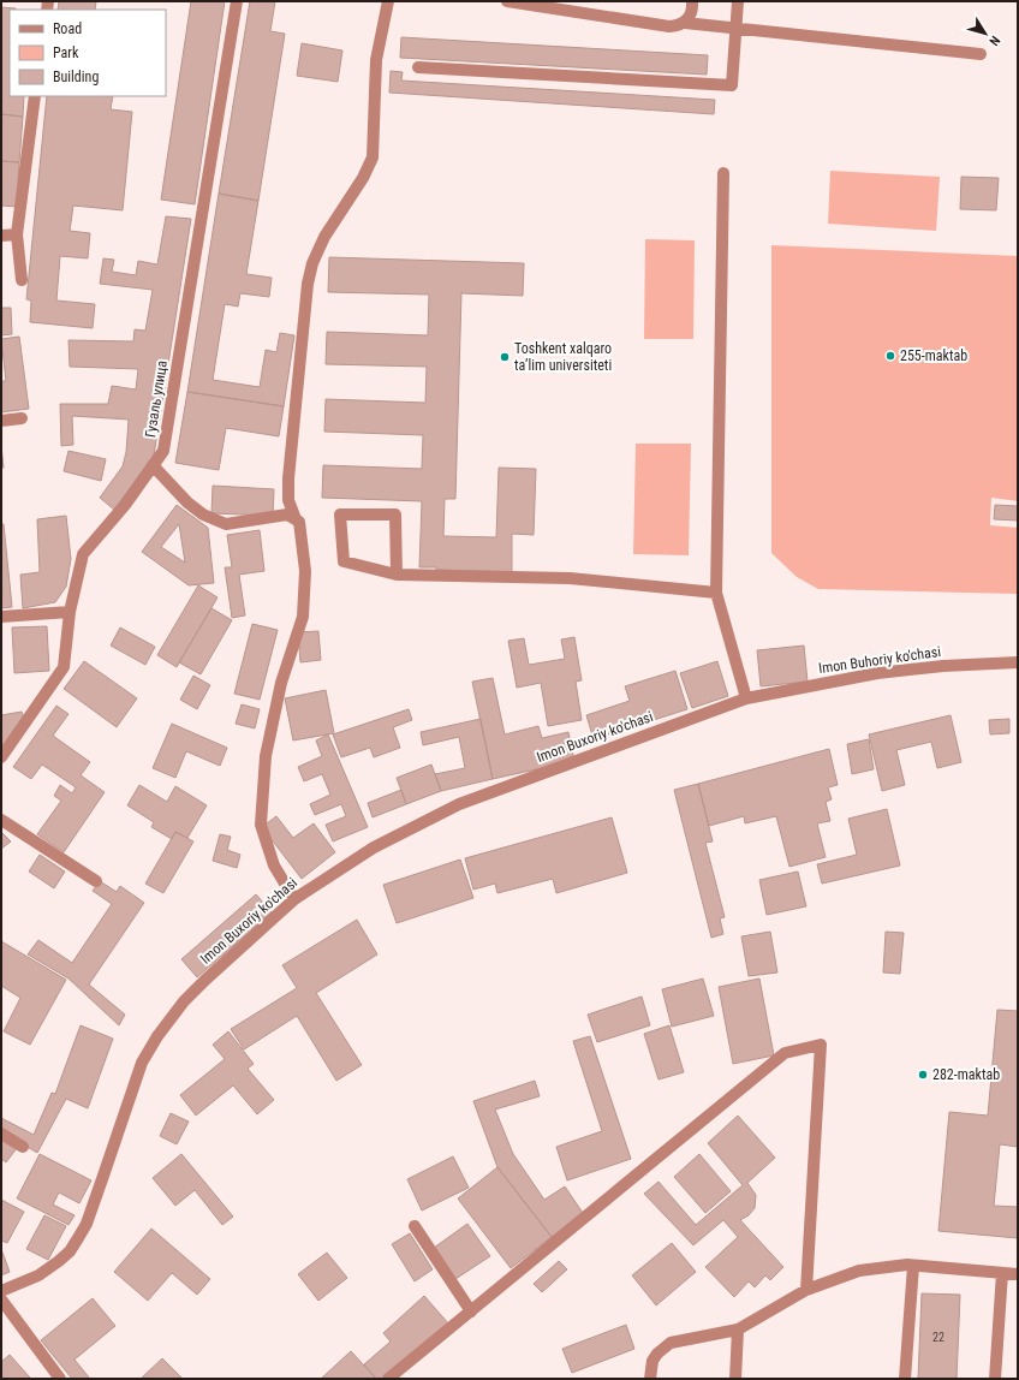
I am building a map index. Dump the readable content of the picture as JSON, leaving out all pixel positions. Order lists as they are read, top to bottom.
{
  "streets": {
    "street": ["Гузаль улица", "Imon Buhoriy ko'chasi", "Imon Buxoriy ko'chasi"]
  },
  "crossings": [
    ["Imon Buhoriy ko'chasi", "Imon Buxoriy ko'chasi"]
  ],
  "places": ["255-maktab", "Toshkent xalqaro ta’lim universiteti", "282-maktab"],
  "house_numbers": ["22"],
  "legend": ["Road", "Park", "Building"],
  "north": "bottom right"
}
